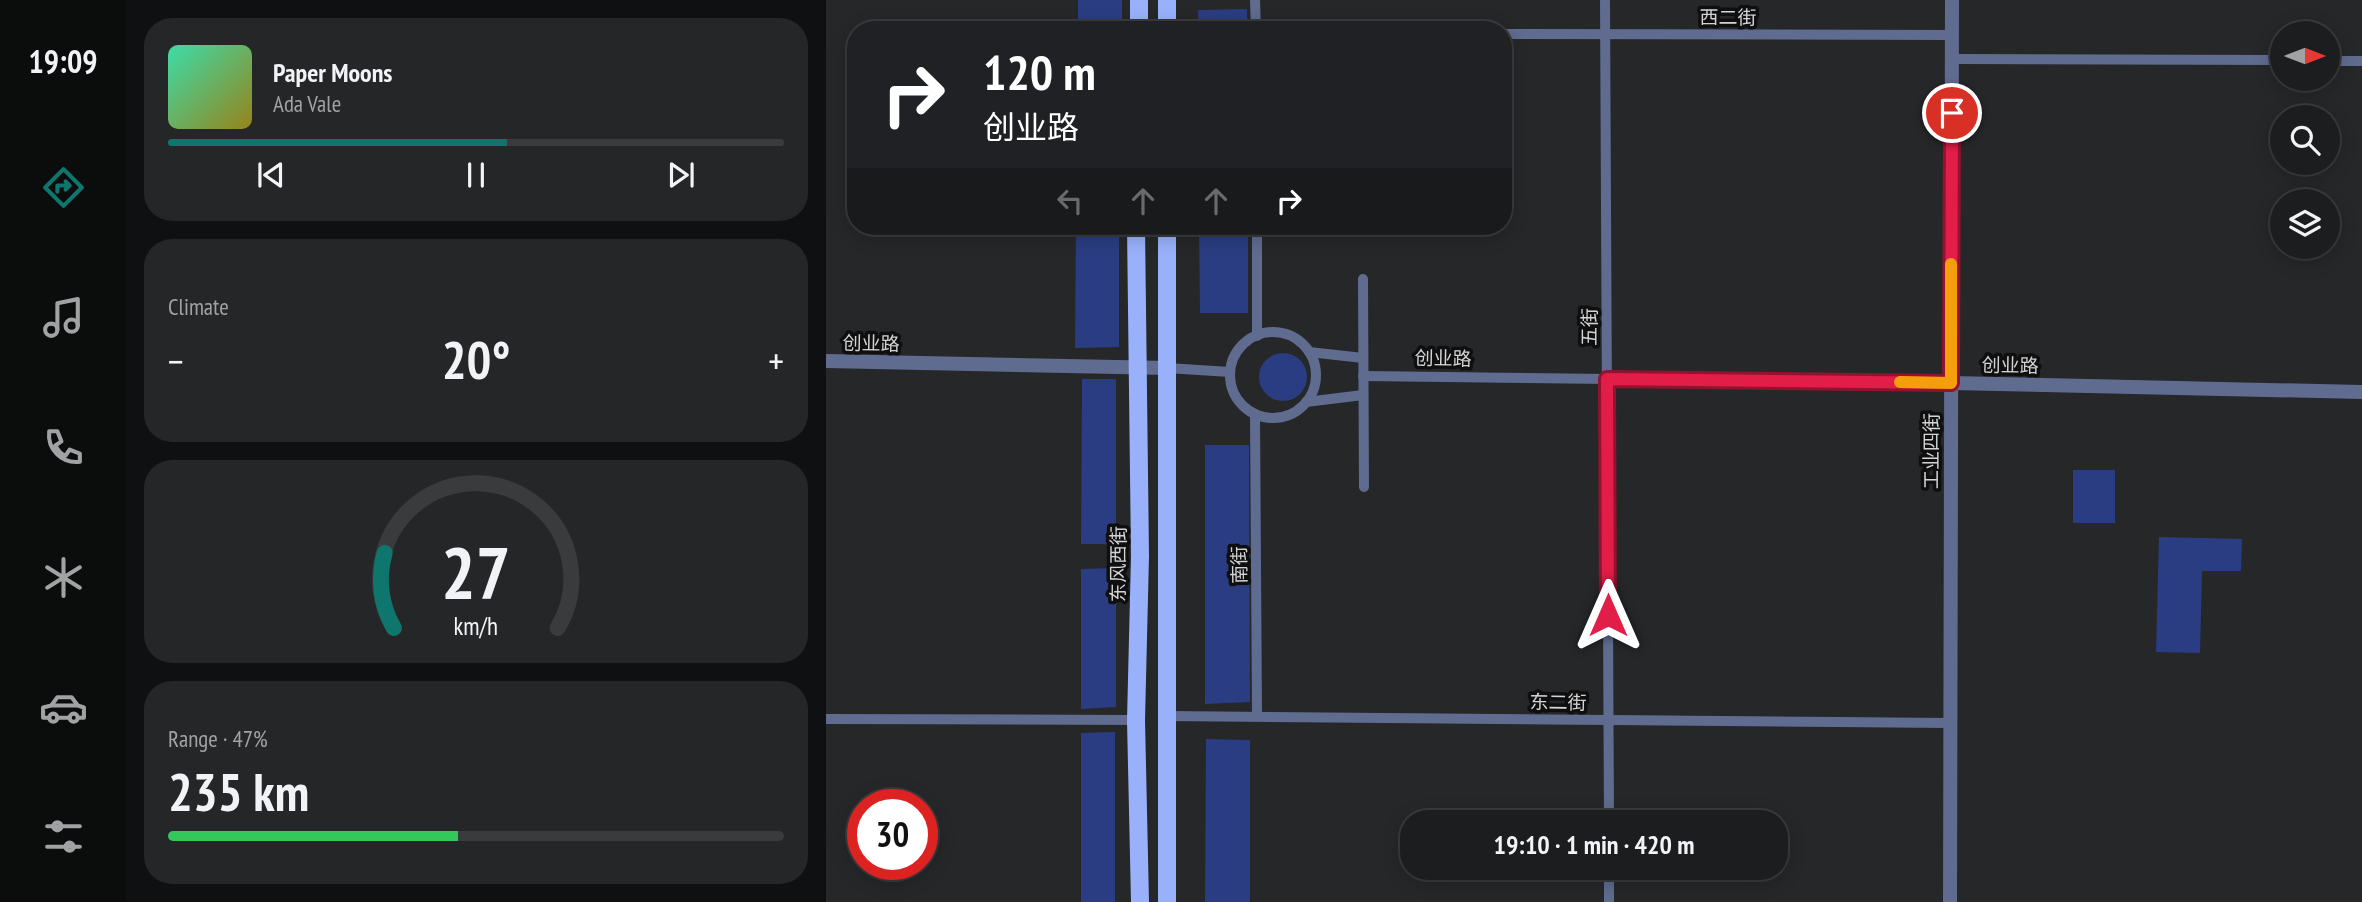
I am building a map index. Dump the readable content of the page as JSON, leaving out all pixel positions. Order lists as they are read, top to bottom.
{
  "streets": {
    "main road": ["东风西街"],
    "street": [
      "西二街",
      "五街",
      "创业路",
      "工业四街",
      "南街",
      "东二街"
    ]
  },
  "crossings": [
    ["西二街", "五街"],
    ["西二街", "工业四街"],
    ["五街", "创业路"],
    ["五街", "东二街"],
    ["创业路", "工业四街"],
    ["创业路", "东风西街"],
    ["工业四街", "东二街"],
    ["南街", "东二街"]
  ],
  "north": "right",
  "page": {
    "tabs": "19:09",
    "turn": ["120 m", "创业路"],
    "song": ["Paper Moons", "Ada Vale"],
    "tile": [
      "Climate",
      ["Range · 47%", "235 km"]
    ],
    "heat": ["−", "20°", "+"],
    "limit": "30",
    "trip": "19:10 · 1 min · 420 m",
    "gauge": ["27", "km/h"]
  }
}
